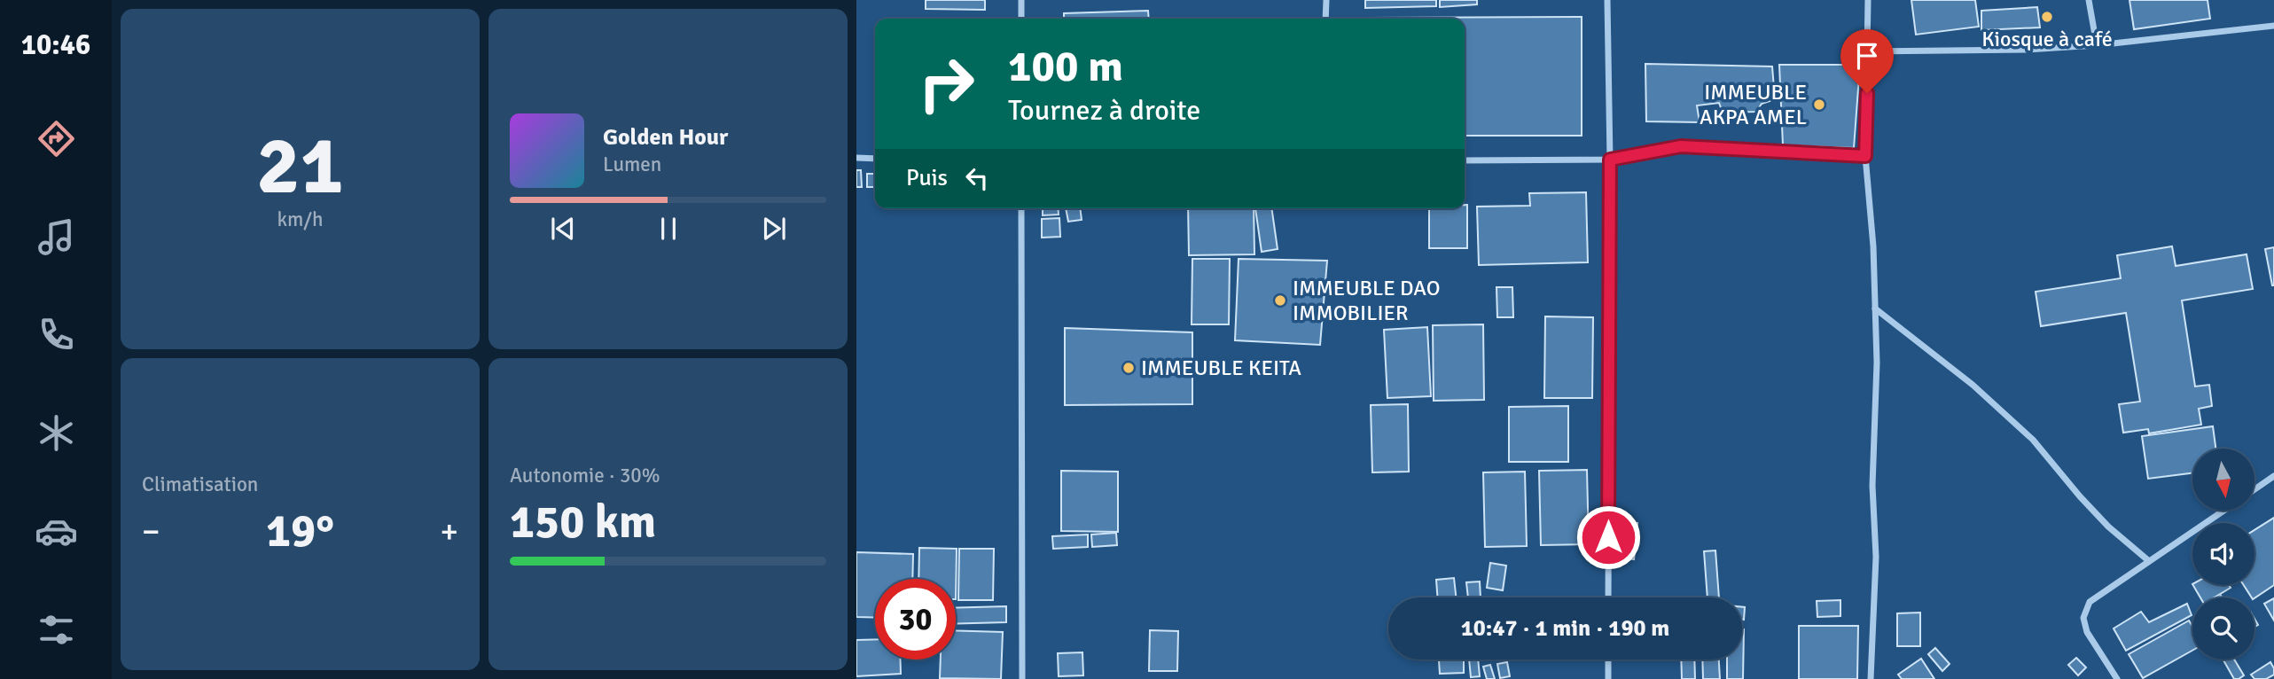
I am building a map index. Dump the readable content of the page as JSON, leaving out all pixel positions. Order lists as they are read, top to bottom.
{
  "places": [
    "Kiosque à café",
    "IMMEUBLE AKPA AMEL",
    "IMMEUBLE DAO IMMOBILIER",
    "IMMEUBLE KEITA"
  ],
  "north": "bottom",
  "page": {
    "tabs": "10:46",
    "tile": [
      ["21", "km/h"],
      "Climatisation",
      ["Autonomie · 30%", "150 km"]
    ],
    "turn": ["100 m", "Tournez à droite"],
    "song": ["Golden Hour", "Lumen"],
    "then": "Puis",
    "heat": ["−", "19°", "+"],
    "limit": "30",
    "trip": "10:47 · 1 min · 190 m"
  }
}
